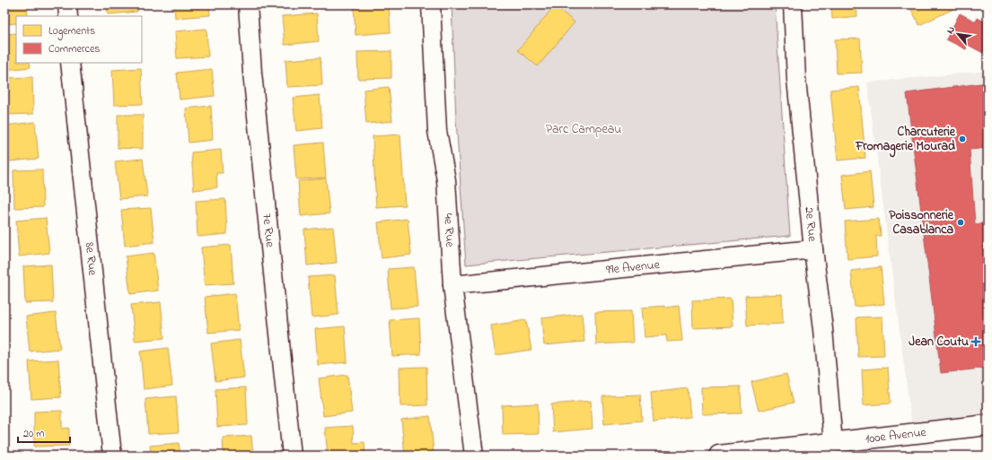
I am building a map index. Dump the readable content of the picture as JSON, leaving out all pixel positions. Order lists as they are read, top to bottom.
{
  "streets": {
    "street": [
      "2e Rue",
      "7e Rue",
      "4e Rue",
      "8e Rue",
      "99e Avenue",
      "100e Avenue"
    ]
  },
  "crossings": [
    ["2e Rue", "99e Avenue"],
    ["2e Rue", "100e Avenue"],
    ["4e Rue", "99e Avenue"]
  ],
  "parks": ["Parc Campeau"],
  "places": {
    "other": ["Charcuterie Fromagerie Mourad", "Poissonnerie Casablanca"],
    "health": ["Jean Coutu"]
  },
  "legend": ["Logements", "Commerces"],
  "scale_bar": "20 m",
  "north": "top left"
}
